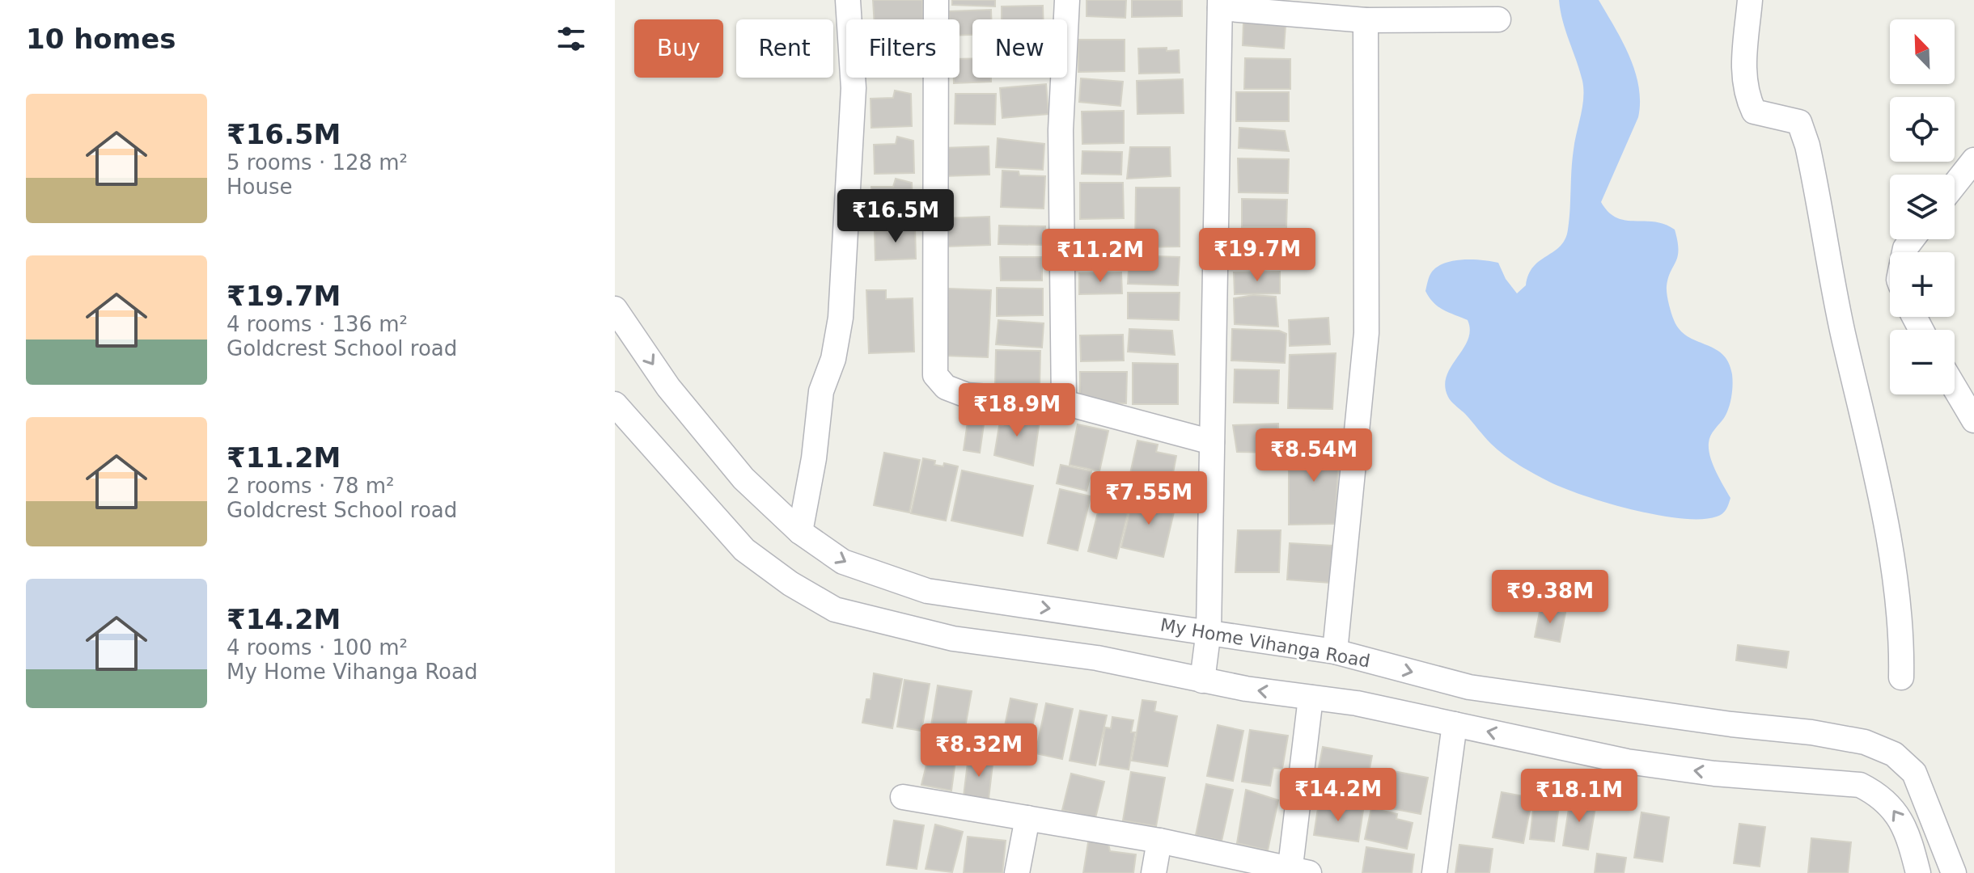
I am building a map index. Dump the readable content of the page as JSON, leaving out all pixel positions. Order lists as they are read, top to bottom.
{
  "streets": {
    "street": ["My Home Vihanga Road"]
  },
  "north": "top left",
  "page": {
    "heading": "10 homes",
    "map_buttons": ["+", "−"],
    "chip": [
      "Buy",
      "Rent",
      "Filters",
      "New"
    ],
    "list": [
      {
        "name": "₹16.5M",
        "note": "5 rooms · 128 m² · House"
      },
      {
        "name": "₹19.7M",
        "note": "4 rooms · 136 m² · Goldcrest School road"
      },
      {
        "name": "₹11.2M",
        "note": "2 rooms · 78 m² · Goldcrest School road"
      },
      {
        "name": "₹14.2M",
        "note": "4 rooms · 100 m² · My Home Vihanga Road"
      }
    ],
    "price": [
      "₹16.5M",
      "₹19.7M",
      "₹11.2M",
      "₹18.9M",
      "₹8.54M",
      "₹7.55M",
      "₹9.38M",
      "₹8.32M",
      "₹14.2M",
      "₹18.1M"
    ]
  }
}
